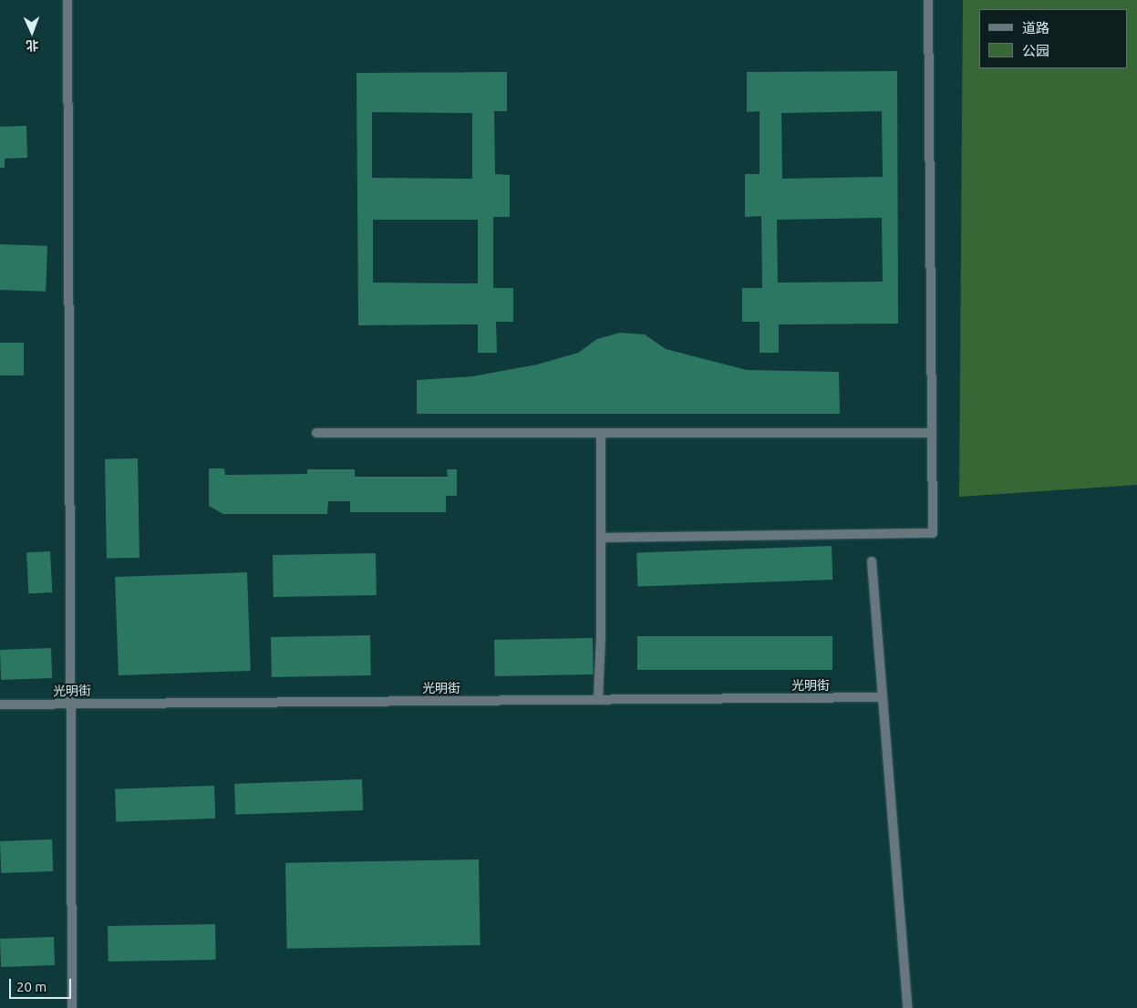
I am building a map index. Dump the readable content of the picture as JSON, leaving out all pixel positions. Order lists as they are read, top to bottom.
{
  "streets": {
    "street": ["光明街"]
  },
  "legend": ["道路", "公园"],
  "scale_bar": "20 m",
  "north": "bottom"
}
